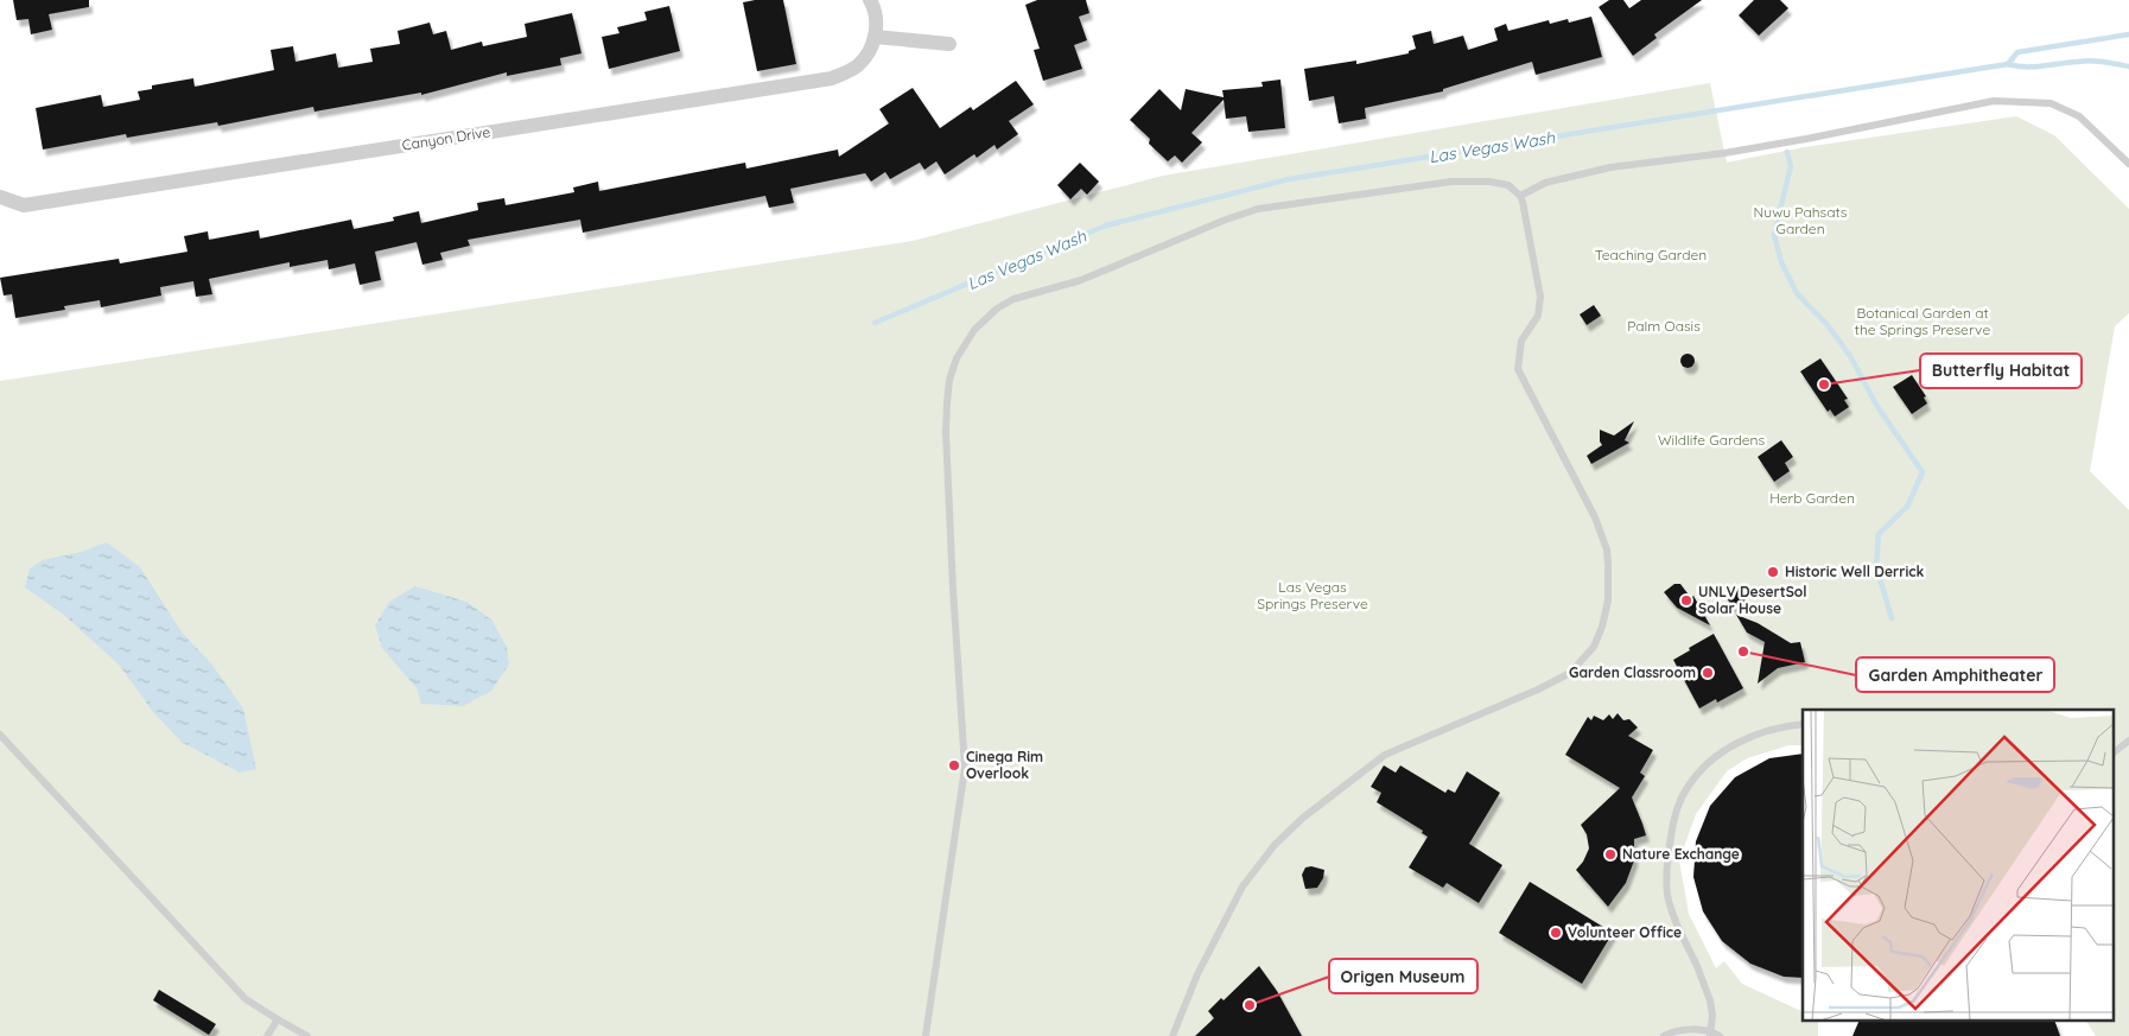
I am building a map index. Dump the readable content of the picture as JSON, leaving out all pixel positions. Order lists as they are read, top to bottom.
{
  "streets": {
    "street": ["Canyon Drive"]
  },
  "water": ["Las Vegas Wash"],
  "parks": [
    "Nuwu Pahsats Garden",
    "Teaching Garden",
    "Botanical Garden at the Springs Preserve",
    "Palm Oasis",
    "Wildlife Gardens",
    "Herb Garden",
    "Las Vegas Springs Preserve"
  ],
  "places": [
    "Butterfly Habitat",
    "Historic Well Derrick",
    "UNLV DesertSol Solar House",
    "Garden Amphitheater",
    "Garden Classroom",
    "Cinega Rim Overlook",
    "Nature Exchange",
    "Volunteer Office",
    "Origen Museum"
  ]
}
